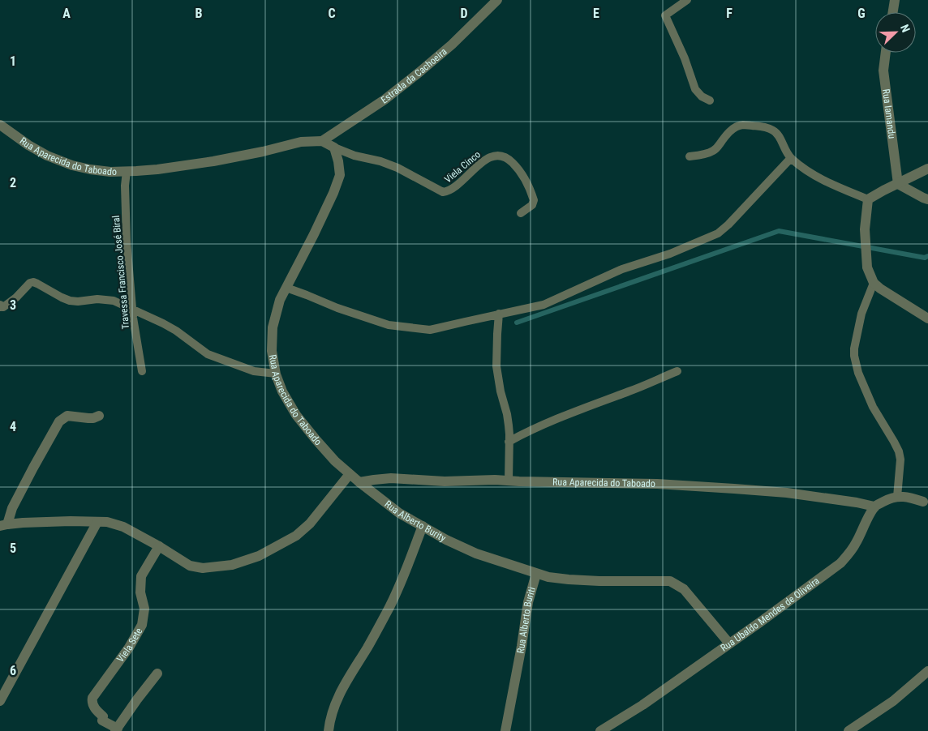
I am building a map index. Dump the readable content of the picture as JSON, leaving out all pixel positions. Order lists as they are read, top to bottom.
{
  "streets": {
    "street": [
      "Estrada da Cachoeira",
      "Rua Iamandu",
      "Rua Aparecida do Taboado",
      "Rua Alberto Burity",
      "Rua Ubaldo Mendes de Oliveira",
      "Rua Alberto Buriti",
      "Viela Sete"
    ],
    "lane": ["Viela Cinco", "Travessa Francisco José Biral"]
  },
  "crossings": [
    ["Estrada da Cachoeira", "Rua Aparecida do Taboado"],
    ["Rua Aparecida do Taboado", "Viela Cinco"],
    ["Rua Aparecida do Taboado", "Travessa Francisco José Biral"],
    ["Rua Aparecida do Taboado", "Rua Alberto Burity"],
    ["Rua Aparecida do Taboado", "Rua Ubaldo Mendes de Oliveira"],
    ["Rua Alberto Burity", "Rua Alberto Buriti"]
  ],
  "north": "top right",
  "grid": {
    "columns": [
      "A",
      "B",
      "C",
      "D",
      "E",
      "F",
      "G"
    ],
    "rows": [
      "1",
      "2",
      "3",
      "4",
      "5",
      "6"
    ]
  }
}
